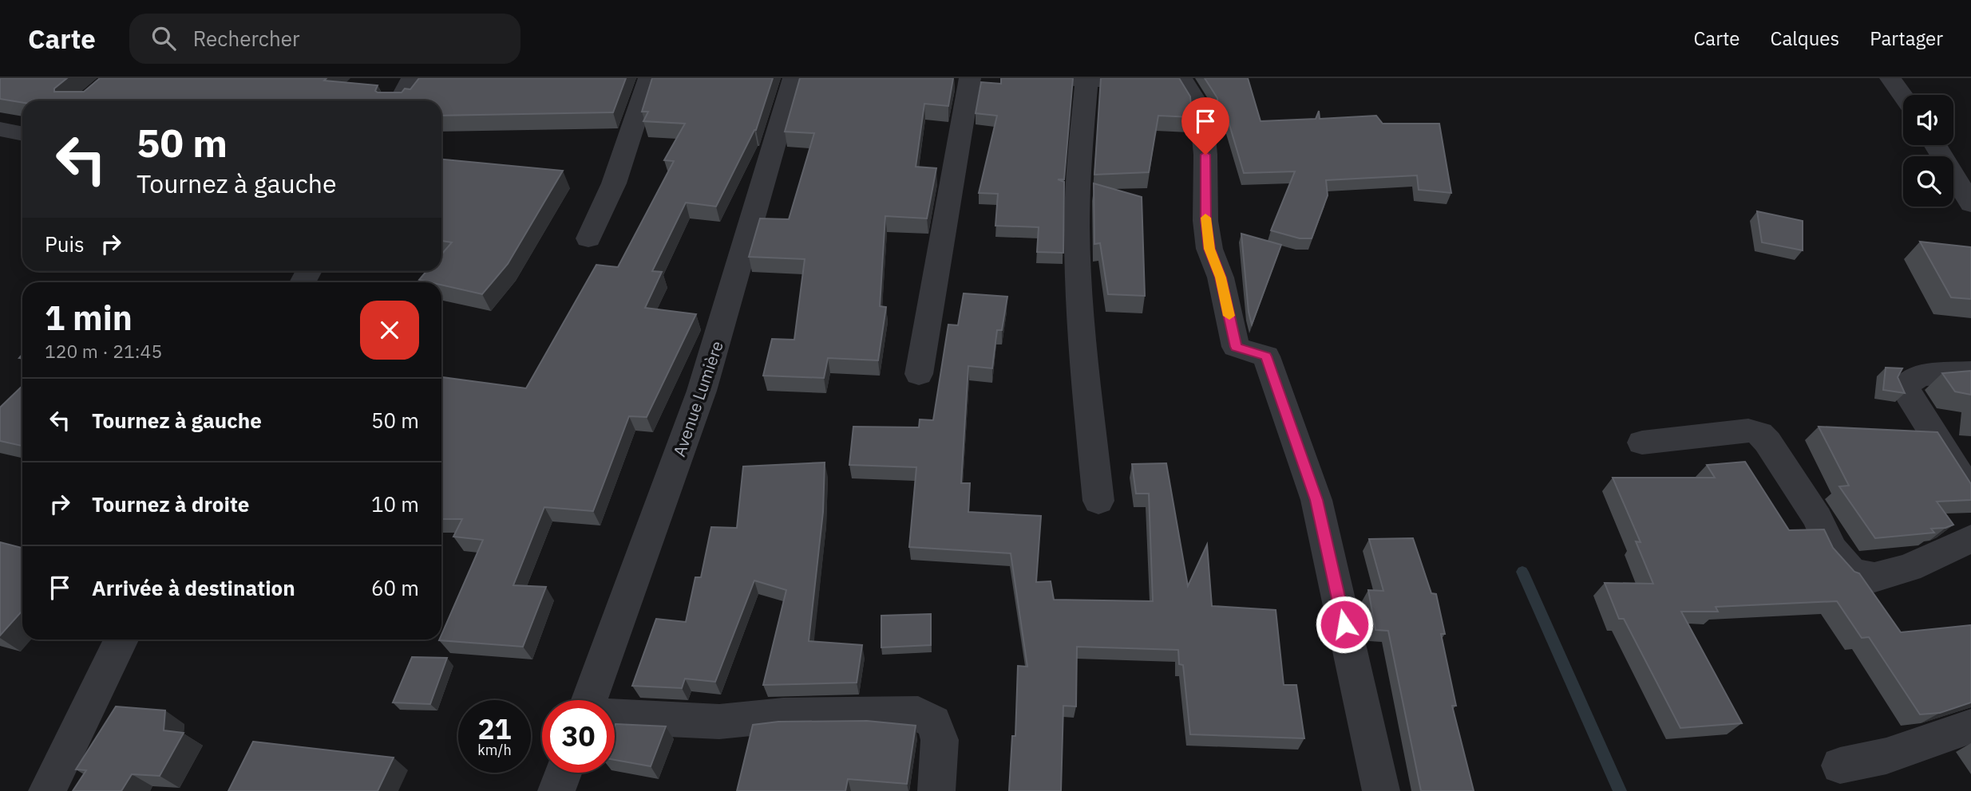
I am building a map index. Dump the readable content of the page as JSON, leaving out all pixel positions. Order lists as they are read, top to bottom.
{
  "streets": {
    "street": ["Avenue Lumière"]
  },
  "page": {
    "header": "Carte",
    "search": "Rechercher",
    "nav": ["Carte", "Calques", "Partager"],
    "turn": ["50 m", "Tournez à gauche"],
    "then": "Puis",
    "heading": ["1 min", "120 m · 21:45"],
    "list": [
      {
        "name": "Tournez à gauche",
        "value": "50 m"
      },
      {
        "name": "Tournez à droite",
        "value": "10 m"
      },
      {
        "name": "Arrivée à destination",
        "value": "60 m"
      }
    ],
    "speed": "21 km/h",
    "limit": "30"
  }
}
